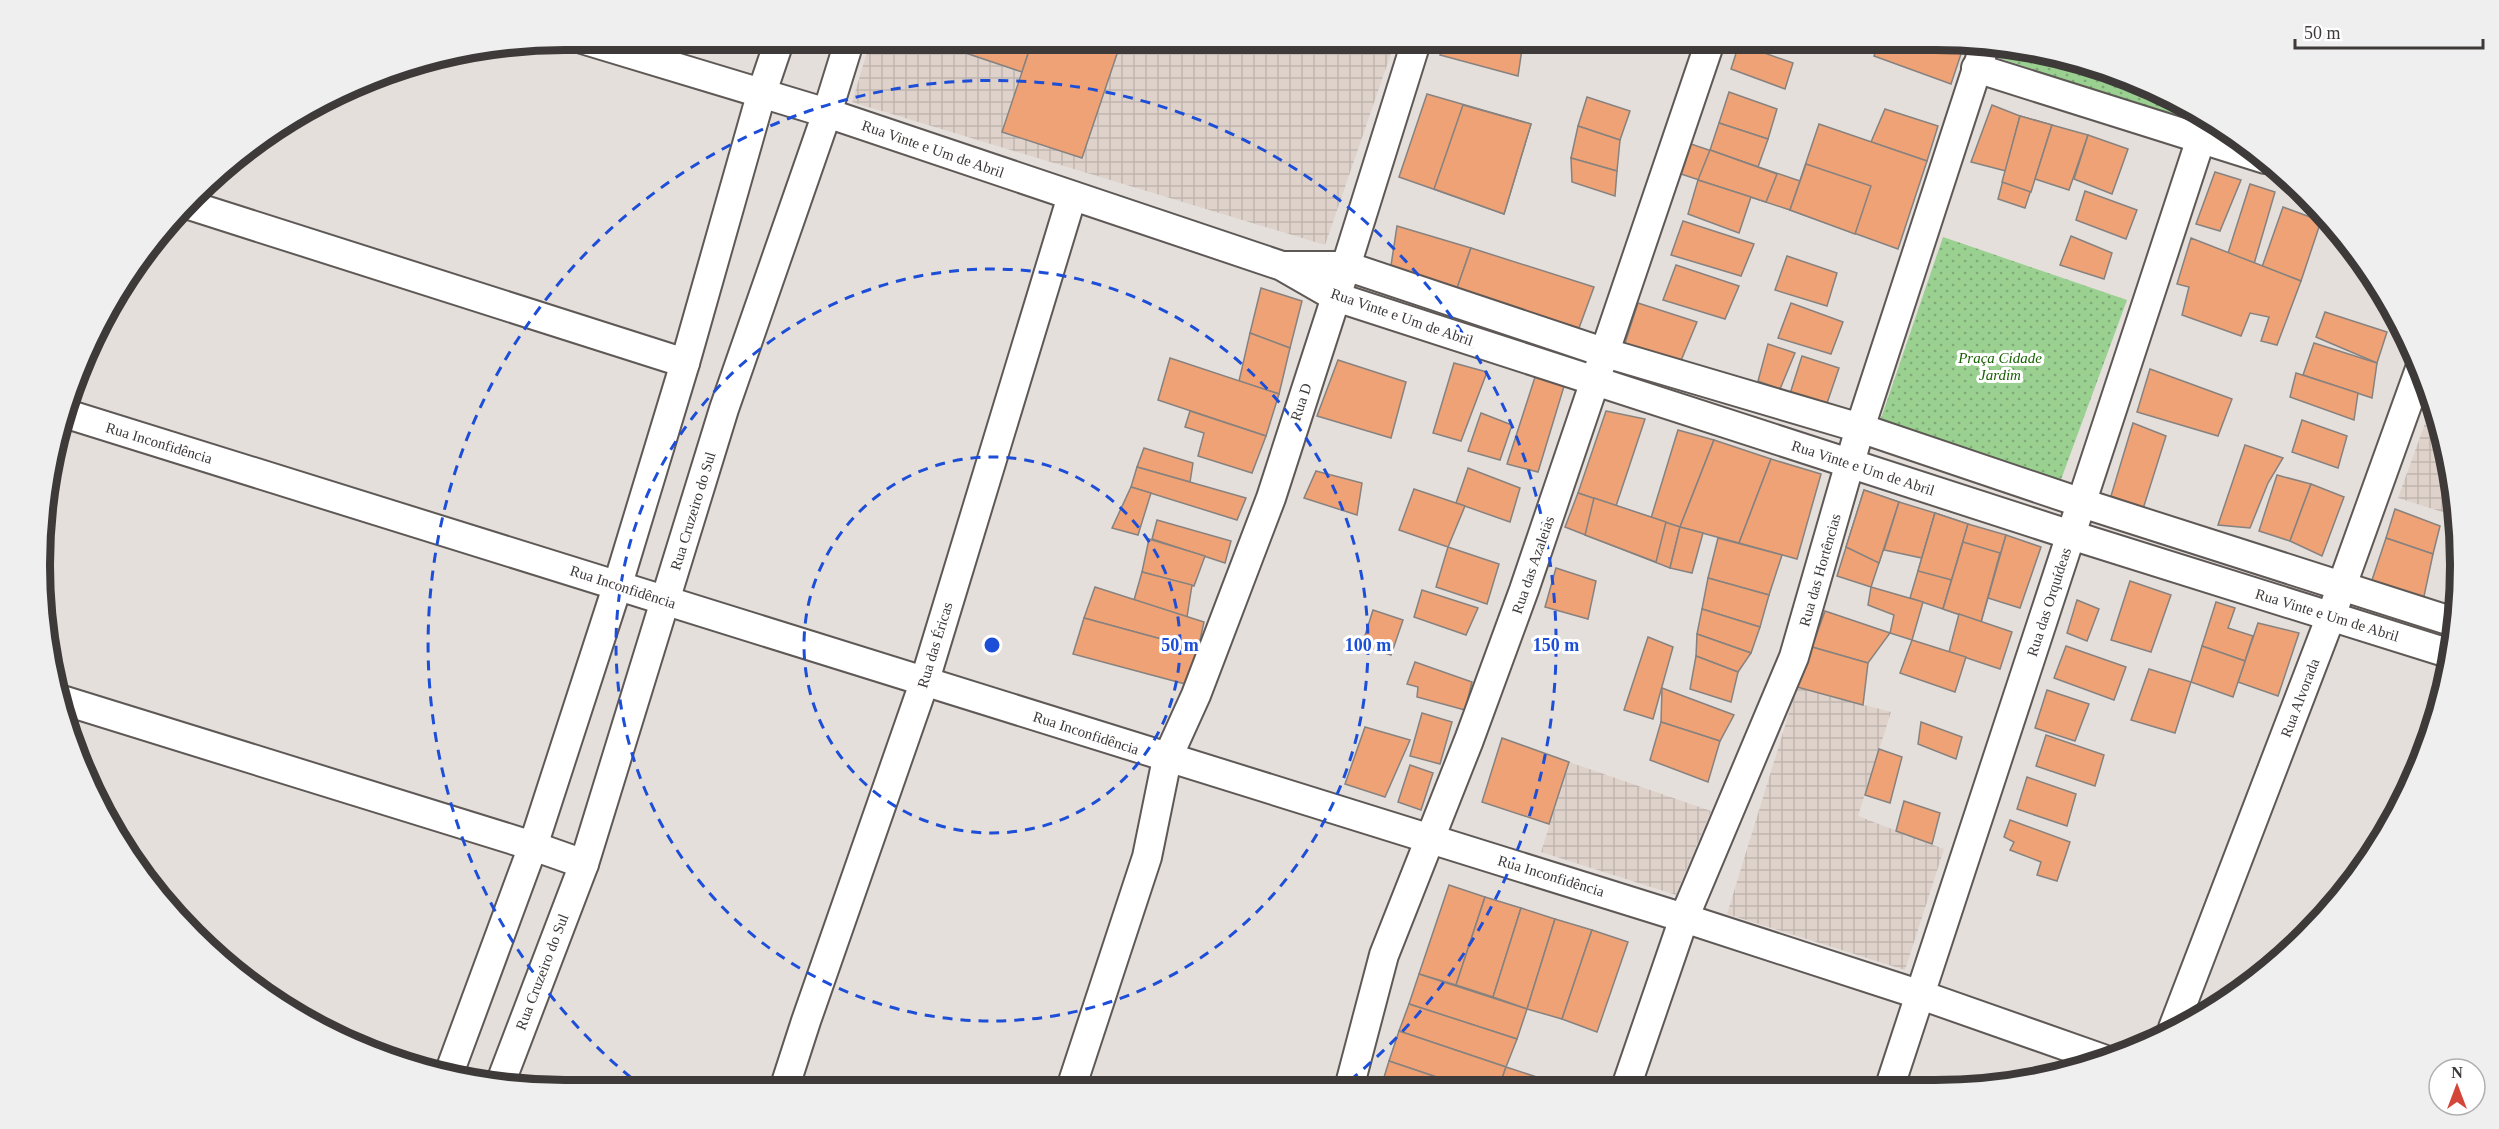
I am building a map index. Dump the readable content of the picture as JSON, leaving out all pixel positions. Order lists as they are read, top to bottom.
{
  "streets": {
    "street": [
      "Rua Vinte e Um de Abril",
      "Rua D",
      "Rua Inconfidência",
      "Rua Cruzeiro do Sul",
      "Rua das Azaleias",
      "Rua das Hortências",
      "Rua das Orquídeas",
      "Rua das Éricas",
      "Rua Alvorada"
    ]
  },
  "crossings": [
    ["Rua Vinte e Um de Abril", "Rua D"],
    ["Rua Vinte e Um de Abril", "Rua Cruzeiro do Sul"],
    ["Rua Vinte e Um de Abril", "Rua das Azaleias"],
    ["Rua Vinte e Um de Abril", "Rua das Hortências"],
    ["Rua Vinte e Um de Abril", "Rua das Orquídeas"],
    ["Rua Vinte e Um de Abril", "Rua das Éricas"],
    ["Rua Vinte e Um de Abril", "Rua Alvorada"],
    ["Rua D", "Rua Inconfidência"],
    ["Rua Inconfidência", "Rua Cruzeiro do Sul"],
    ["Rua Inconfidência", "Rua das Azaleias"],
    ["Rua Inconfidência", "Rua das Hortências"],
    ["Rua Inconfidência", "Rua das Orquídeas"],
    ["Rua Inconfidência", "Rua das Éricas"]
  ],
  "parks": ["Praça Cidade Jardim"],
  "scale_bar": "50 m",
  "north": "top",
  "rings": ["50 m", "100 m", "150 m"]
}
